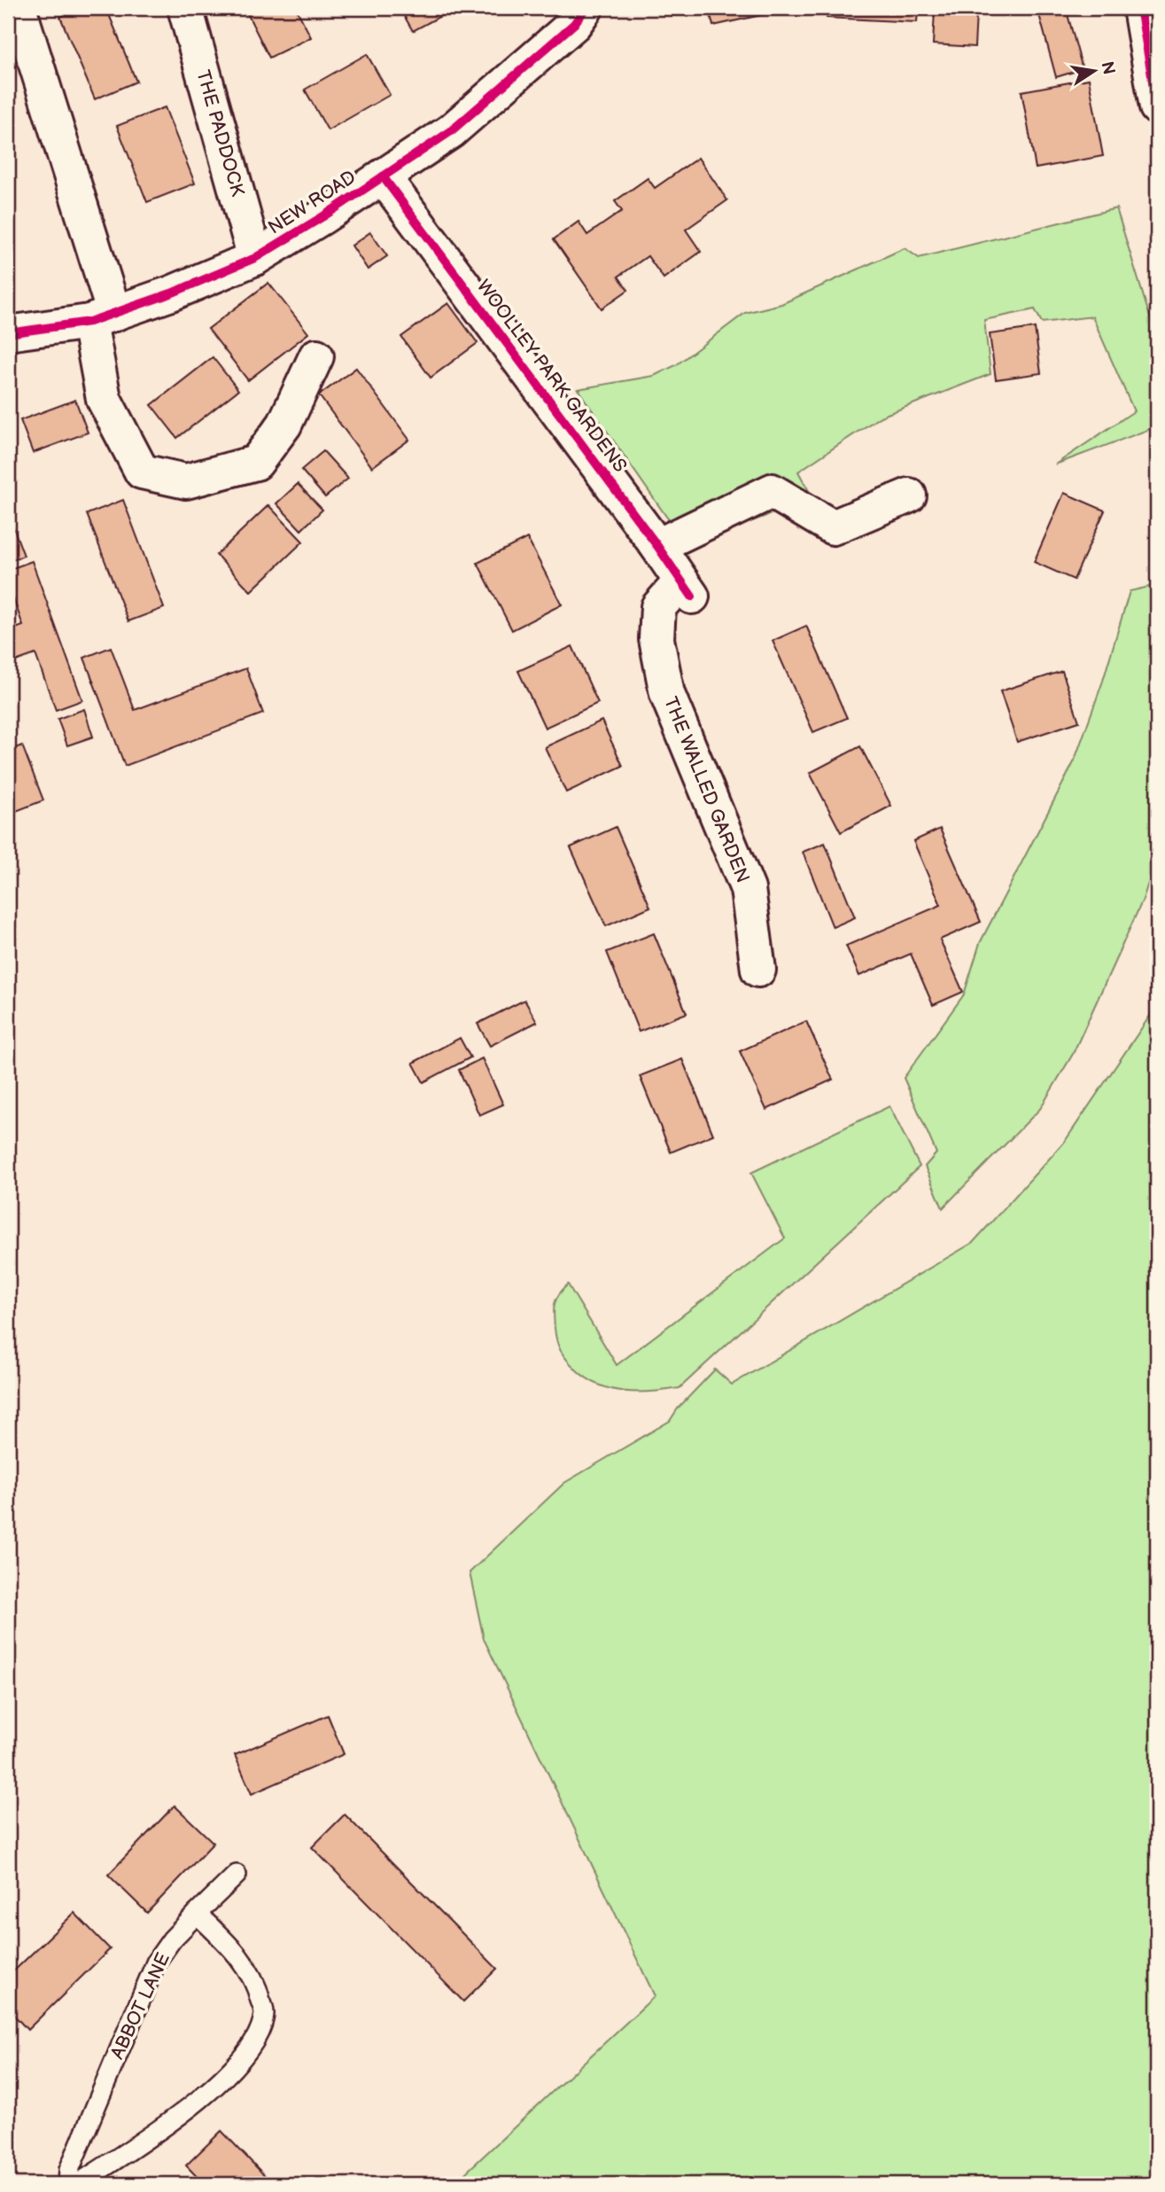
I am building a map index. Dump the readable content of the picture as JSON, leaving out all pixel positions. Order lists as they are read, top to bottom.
{
  "streets": {
    "street": [
      "THE PADDOCK",
      "NEW ROAD",
      "WOOLLEY PARK GARDENS",
      "THE WALLED GARDEN"
    ],
    "lane": ["ABBOT LANE"]
  },
  "crossings": [
    ["THE PADDOCK", "NEW ROAD"],
    ["NEW ROAD", "WOOLLEY PARK GARDENS"],
    ["WOOLLEY PARK GARDENS", "THE WALLED GARDEN"]
  ],
  "north": "right"
}
